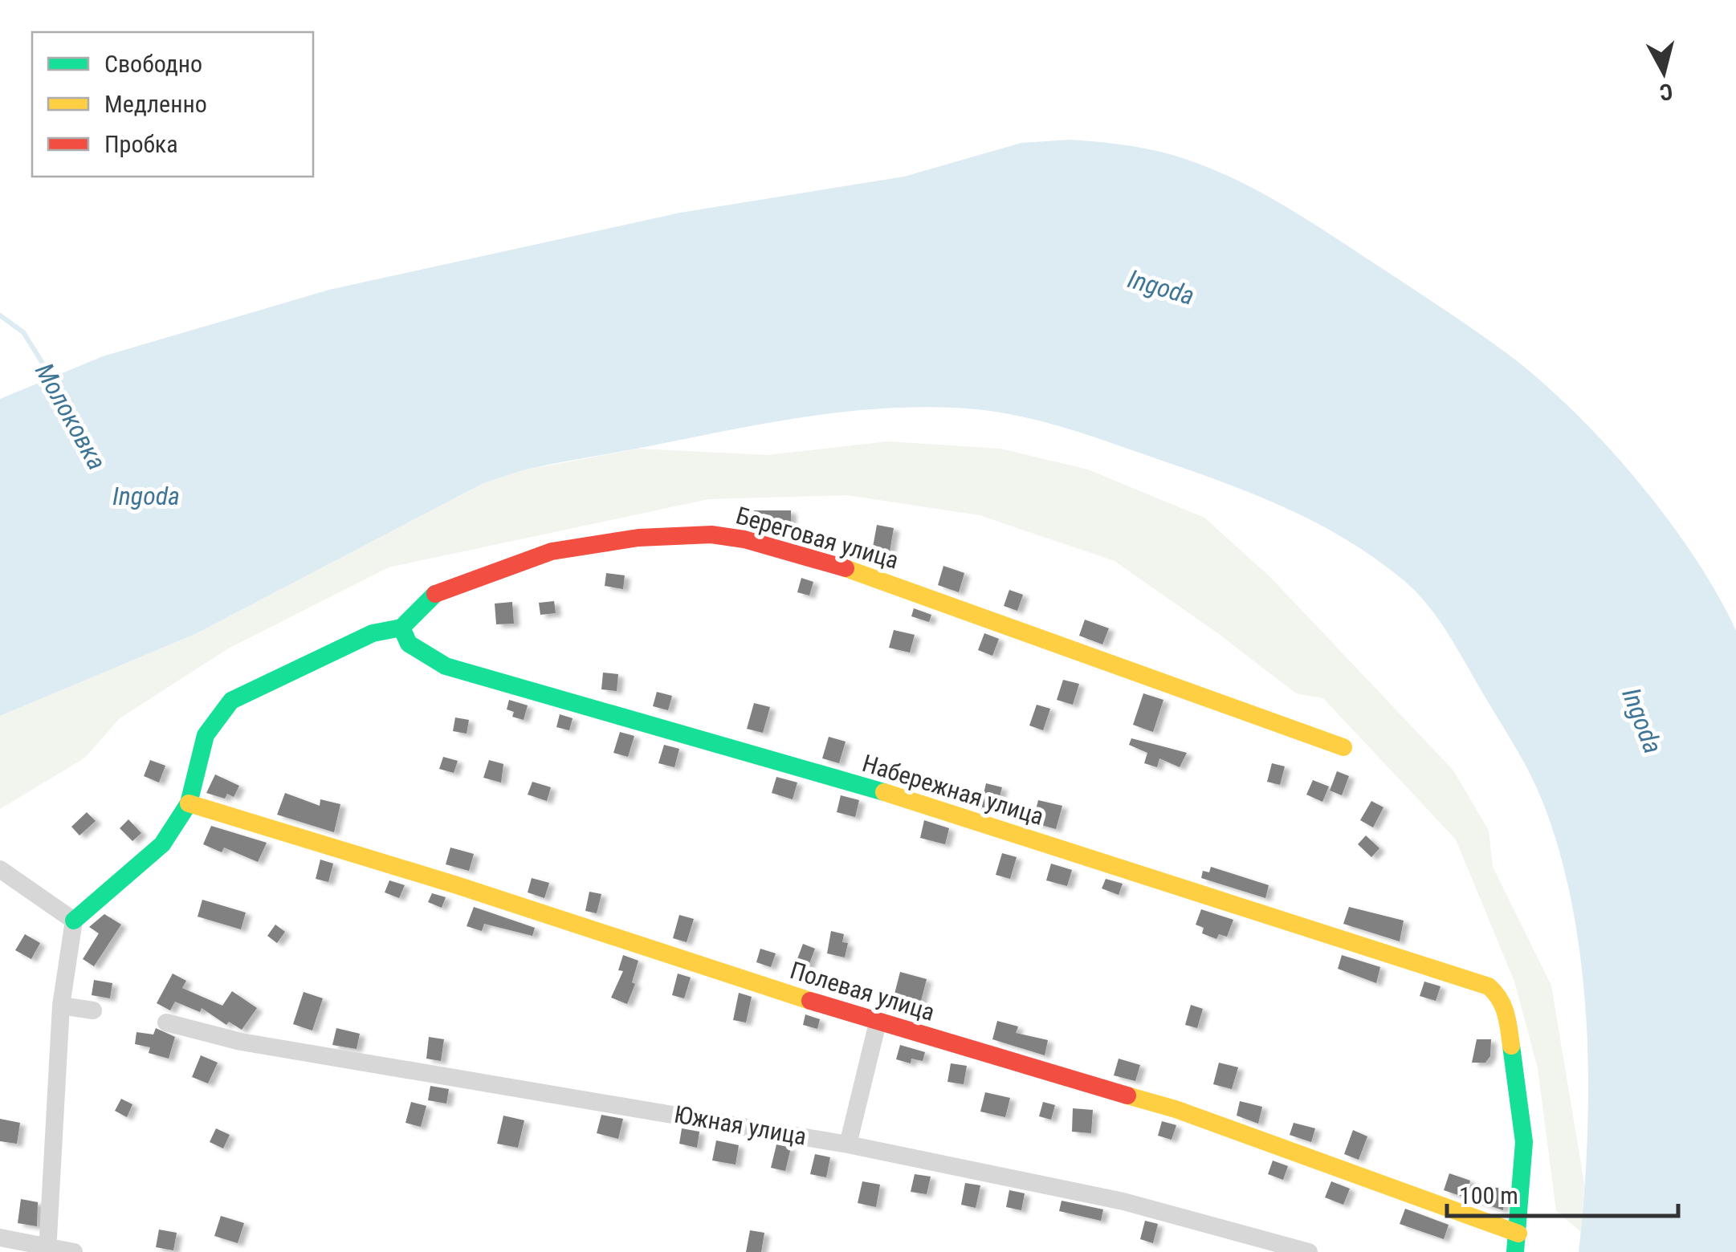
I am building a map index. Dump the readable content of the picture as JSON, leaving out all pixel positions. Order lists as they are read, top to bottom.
{
  "streets": {
    "street": [
      "Береговая улица",
      "Набережная улица",
      "Полевая улица",
      "Южная улица"
    ]
  },
  "crossings": [
    ["Береговая улица", "Набережная улица"],
    ["Набережная улица", "Полевая улица"]
  ],
  "water": ["Ingoda", "Молоковка"],
  "legend": ["Свободно", "Медленно", "Пробка"],
  "scale_bar": "100 m",
  "north": "bottom"
}
